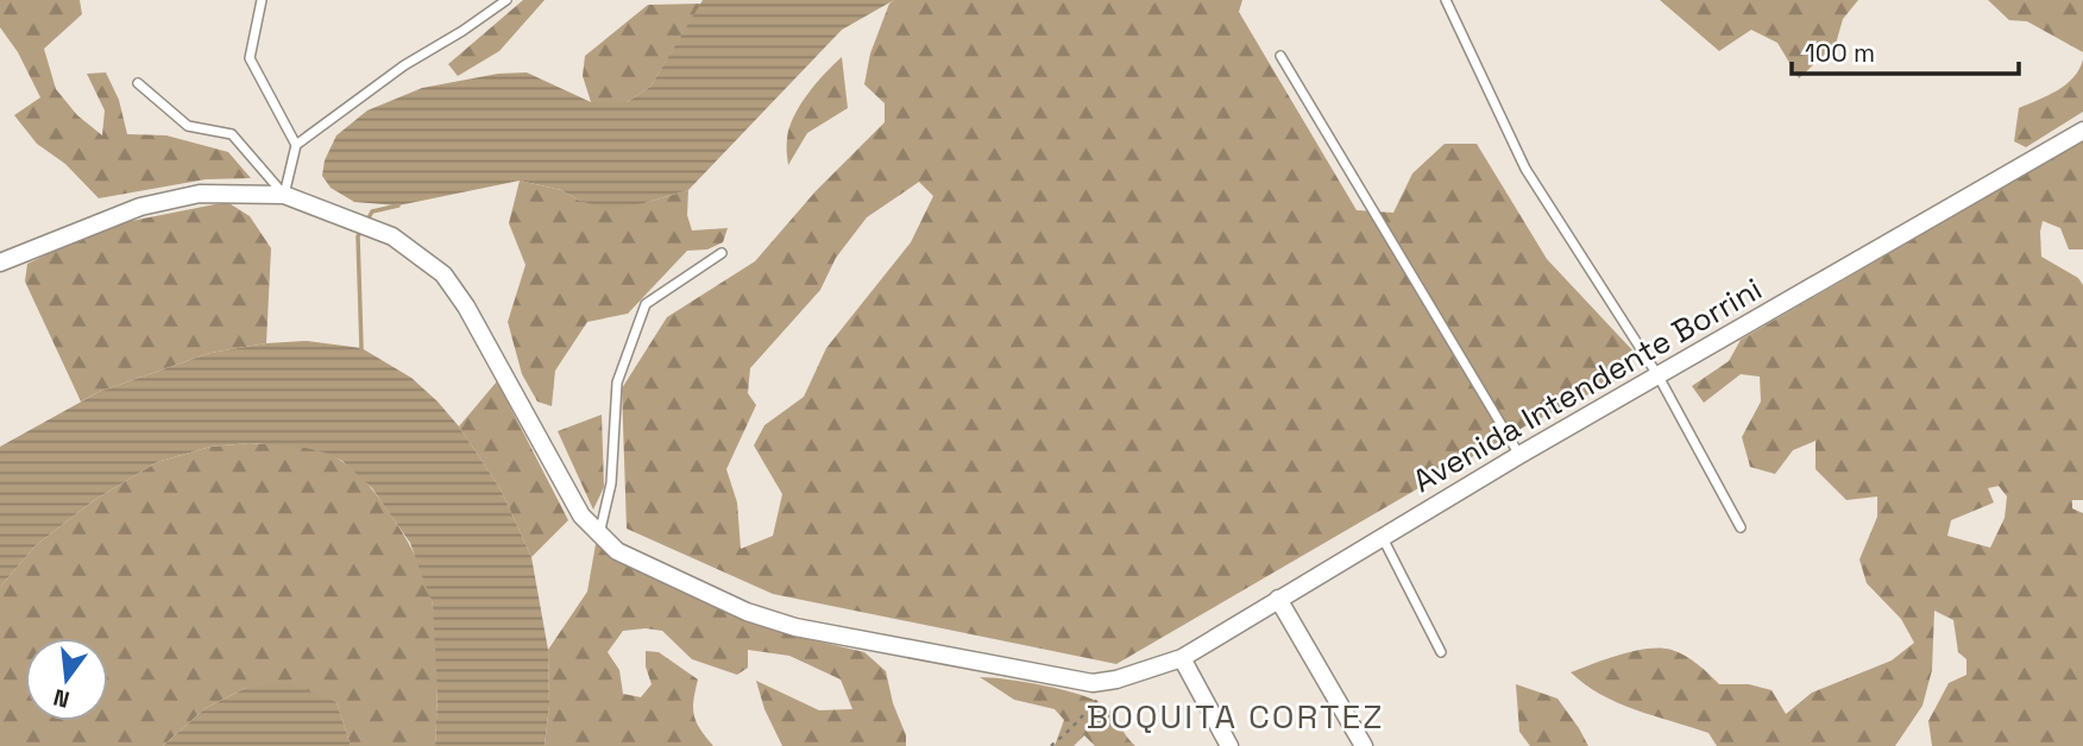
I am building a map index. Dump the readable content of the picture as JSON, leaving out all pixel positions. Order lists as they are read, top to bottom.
{
  "streets": {
    "street": ["Avenida Intendente Borrini"]
  },
  "districts": ["BOQUITA CORTEZ"],
  "scale_bar": "100 m",
  "north": "bottom"
}
